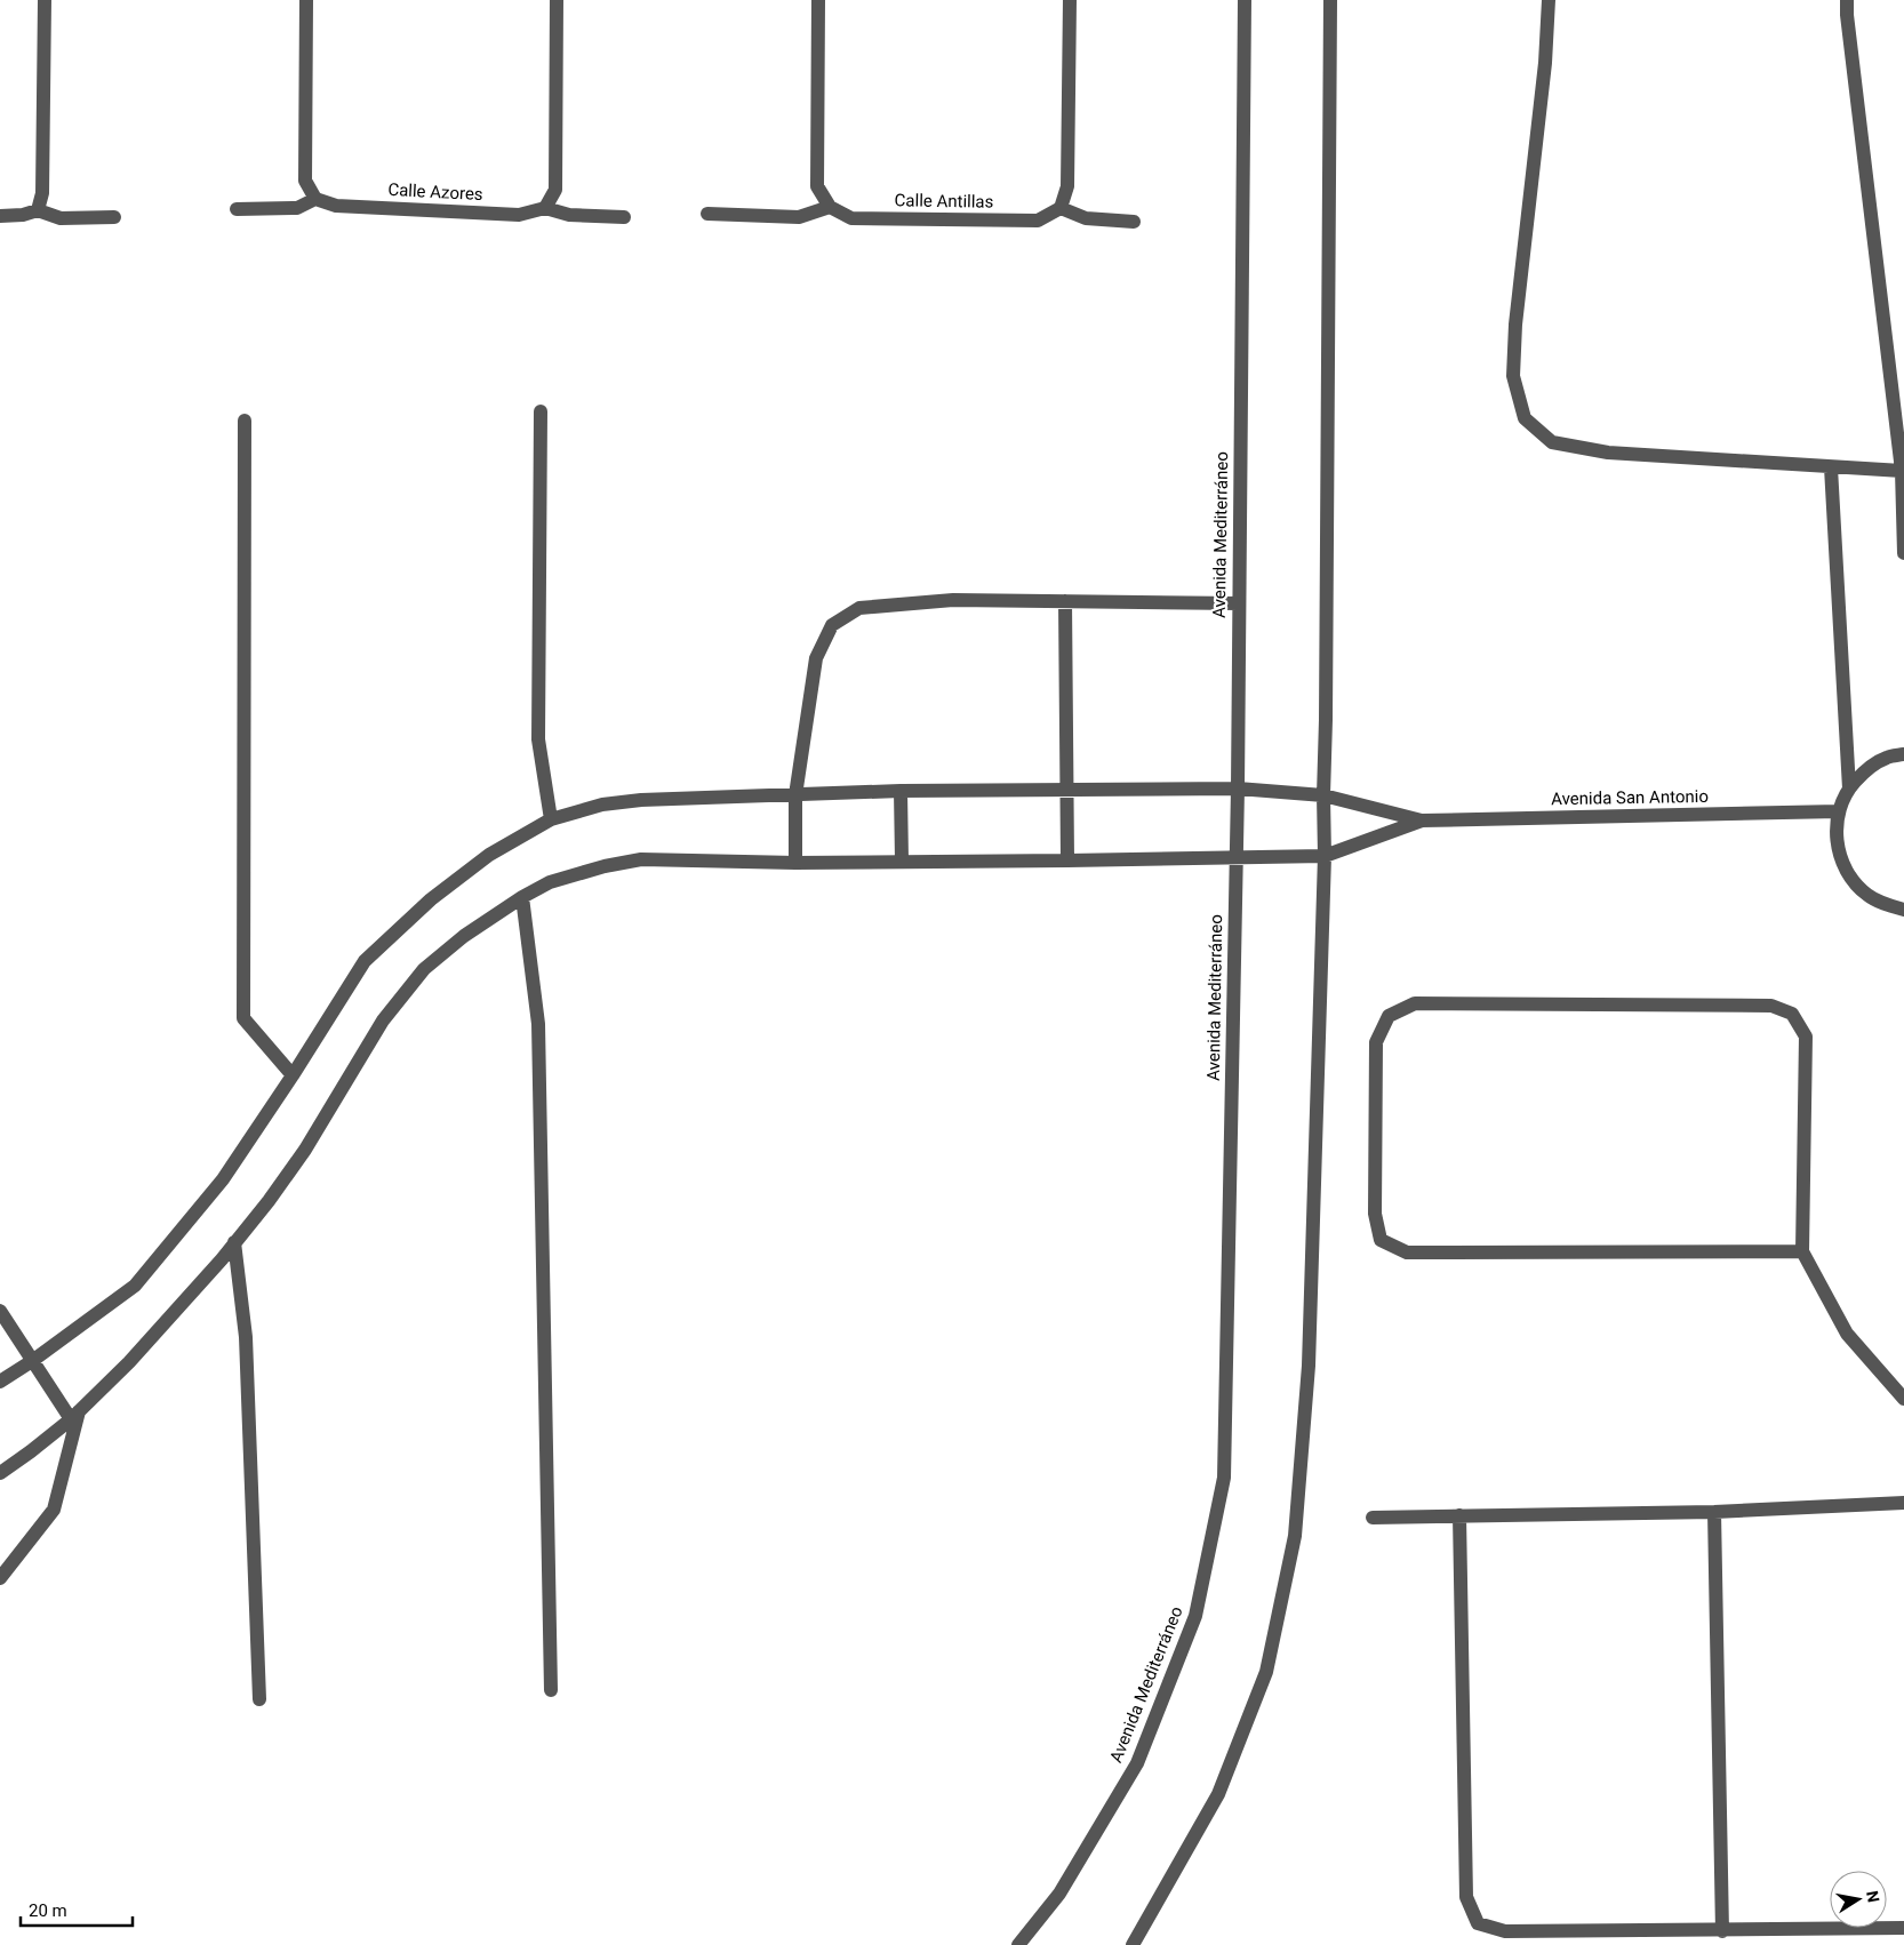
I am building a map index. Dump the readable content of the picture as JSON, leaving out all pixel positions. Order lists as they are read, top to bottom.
{
  "streets": {
    "street": [
      "Calle Azores",
      "Calle Antillas",
      "Avenida Mediterráneo",
      "Avenida San Antonio"
    ]
  },
  "crossings": [
    ["Avenida Mediterráneo", "Avenida San Antonio"]
  ],
  "scale_bar": "20 m",
  "north": "right"
}
